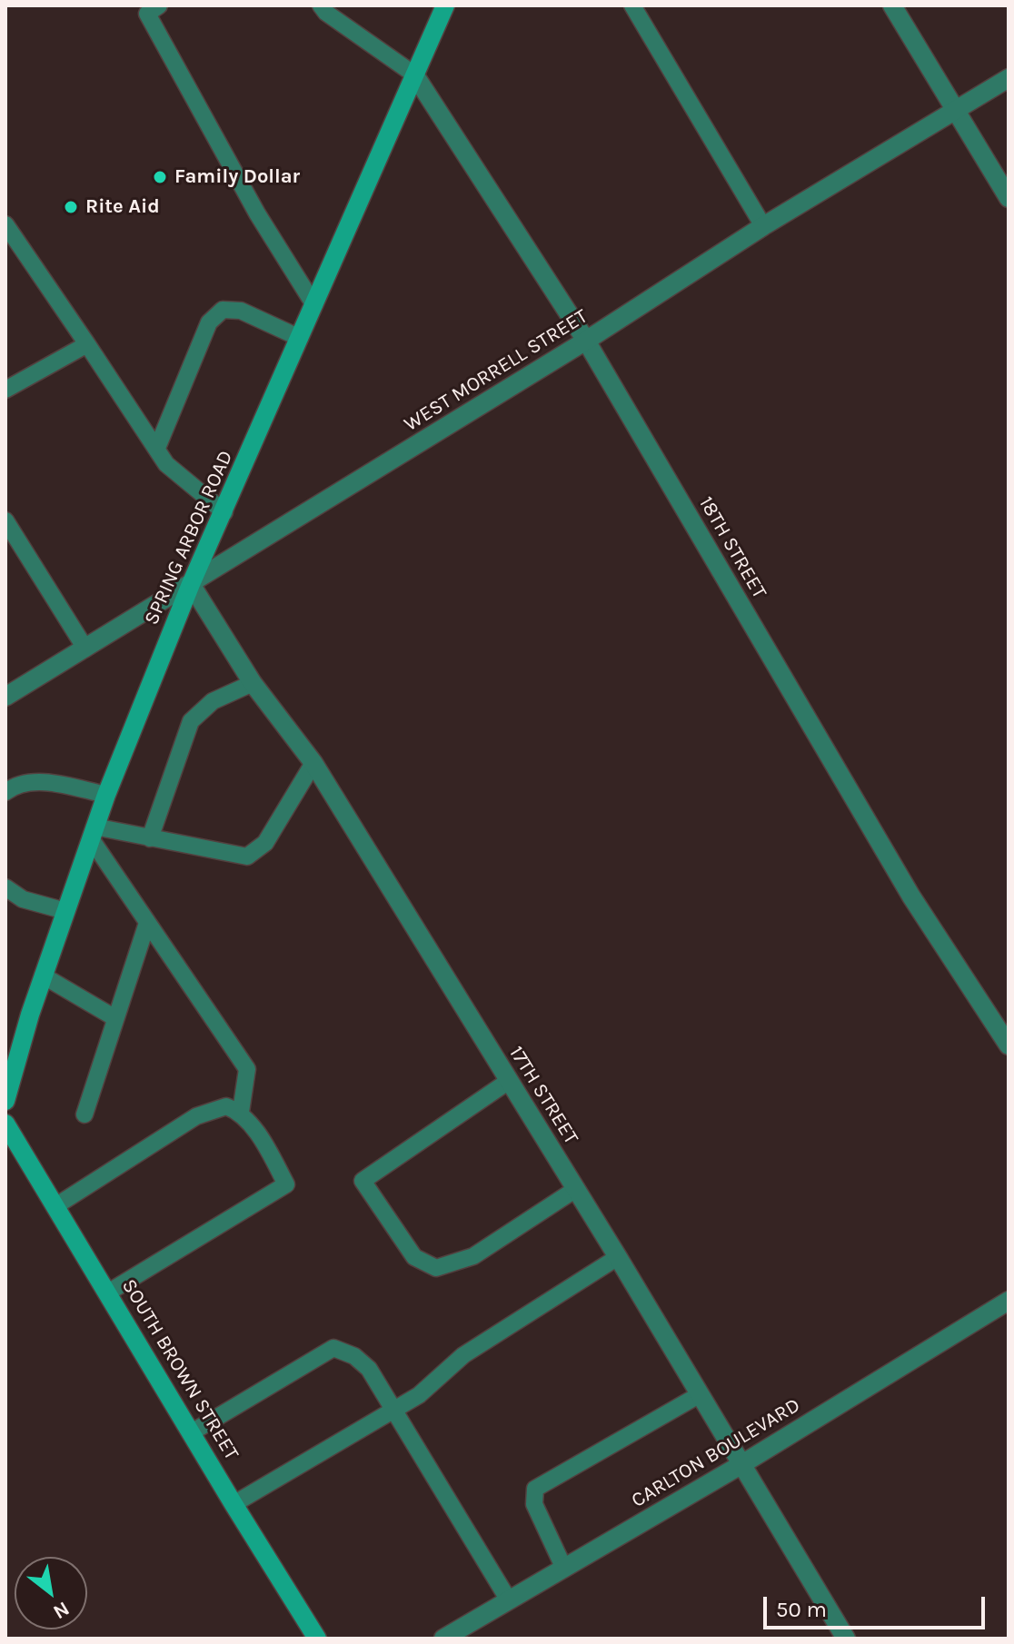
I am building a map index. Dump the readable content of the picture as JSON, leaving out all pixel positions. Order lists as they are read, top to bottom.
{
  "streets": {
    "main road": ["SPRING ARBOR ROAD", "SOUTH BROWN STREET"],
    "street": [
      "WEST MORRELL STREET",
      "18TH STREET",
      "17TH STREET",
      "CARLTON BOULEVARD"
    ]
  },
  "crossings": [
    ["WEST MORRELL STREET", "SPRING ARBOR ROAD"],
    ["WEST MORRELL STREET", "18TH STREET"],
    ["WEST MORRELL STREET", "17TH STREET"],
    ["SPRING ARBOR ROAD", "18TH STREET"],
    ["SPRING ARBOR ROAD", "17TH STREET"],
    ["17TH STREET", "CARLTON BOULEVARD"]
  ],
  "places": ["Family Dollar", "Rite Aid"],
  "scale_bar": "50 m",
  "north": "bottom right"
}
